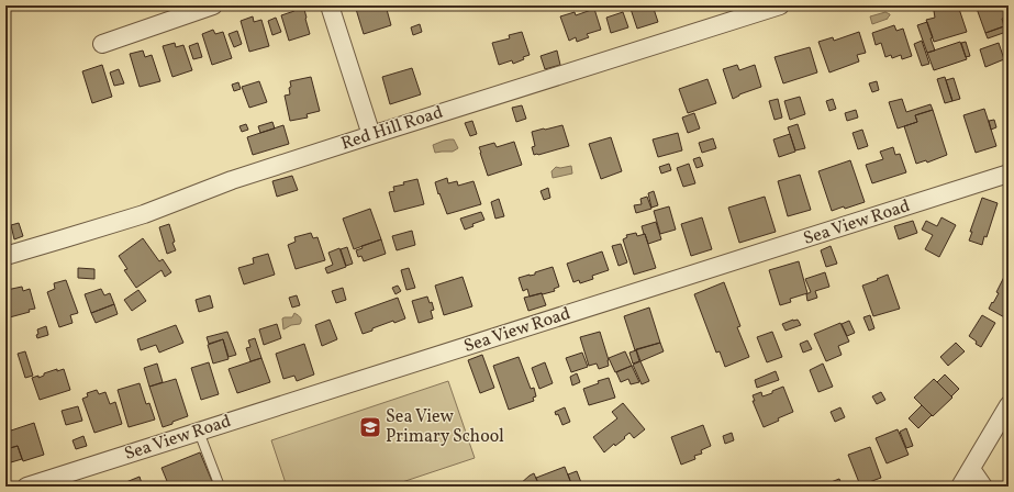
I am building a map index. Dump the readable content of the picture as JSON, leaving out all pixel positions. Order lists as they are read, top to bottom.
{
  "streets": {
    "street": ["Red Hill Road", "Sea View Road"]
  },
  "places": {
    "school or university": ["Sea View Primary School"]
  }
}
